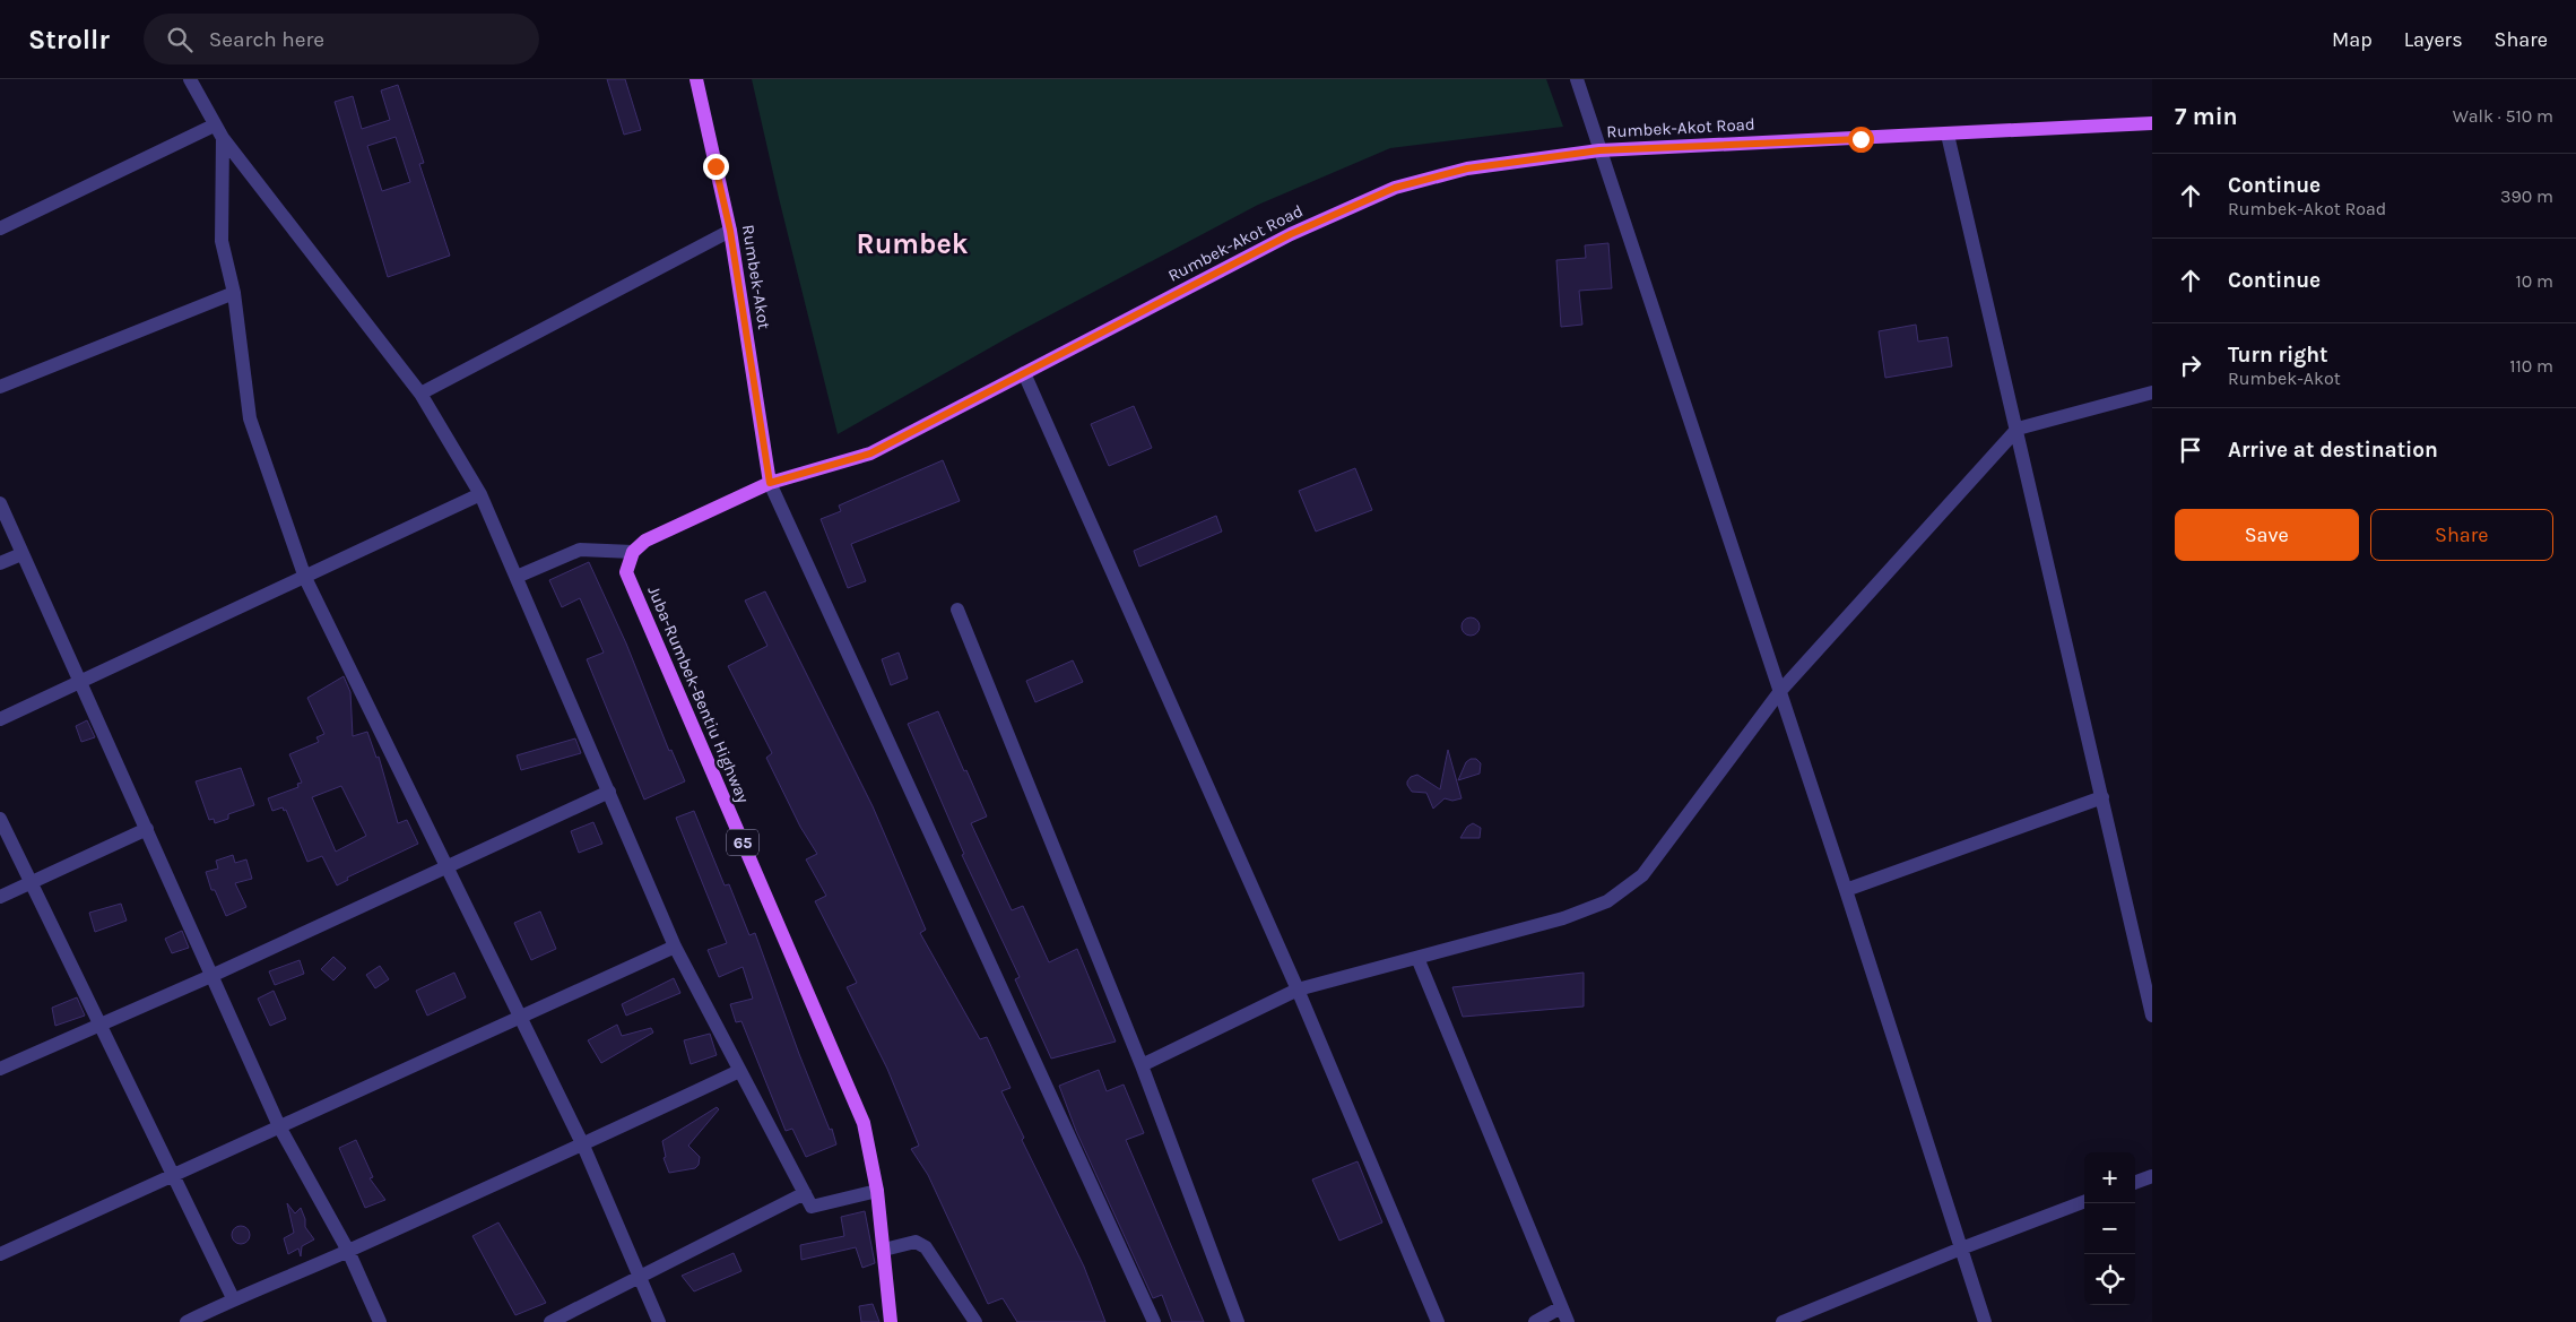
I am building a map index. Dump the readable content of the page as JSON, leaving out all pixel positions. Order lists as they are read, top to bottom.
{
  "streets": {
    "main road": [
      "Rumbek-Akot Road",
      "Rumbek-Akot",
      "Juba-Rumbek-Bentiu Highway",
      "65"
    ]
  },
  "crossings": [
    ["Rumbek-Akot Road", "Rumbek-Akot"]
  ],
  "districts": ["Rumbek"],
  "page": {
    "header": "Strollr",
    "search": "Search here",
    "nav": ["Map", "Layers", "Share"],
    "heading": ["7 min", "Walk · 510 m"],
    "list": [
      ["Continue", "Rumbek-Akot Road", "390 m"],
      ["Continue", "10 m"],
      ["Turn right", "Rumbek-Akot", "110 m"],
      "Arrive at destination"
    ],
    "buttons": ["Save", "Share"],
    "map_buttons": ["+", "−"]
  }
}
